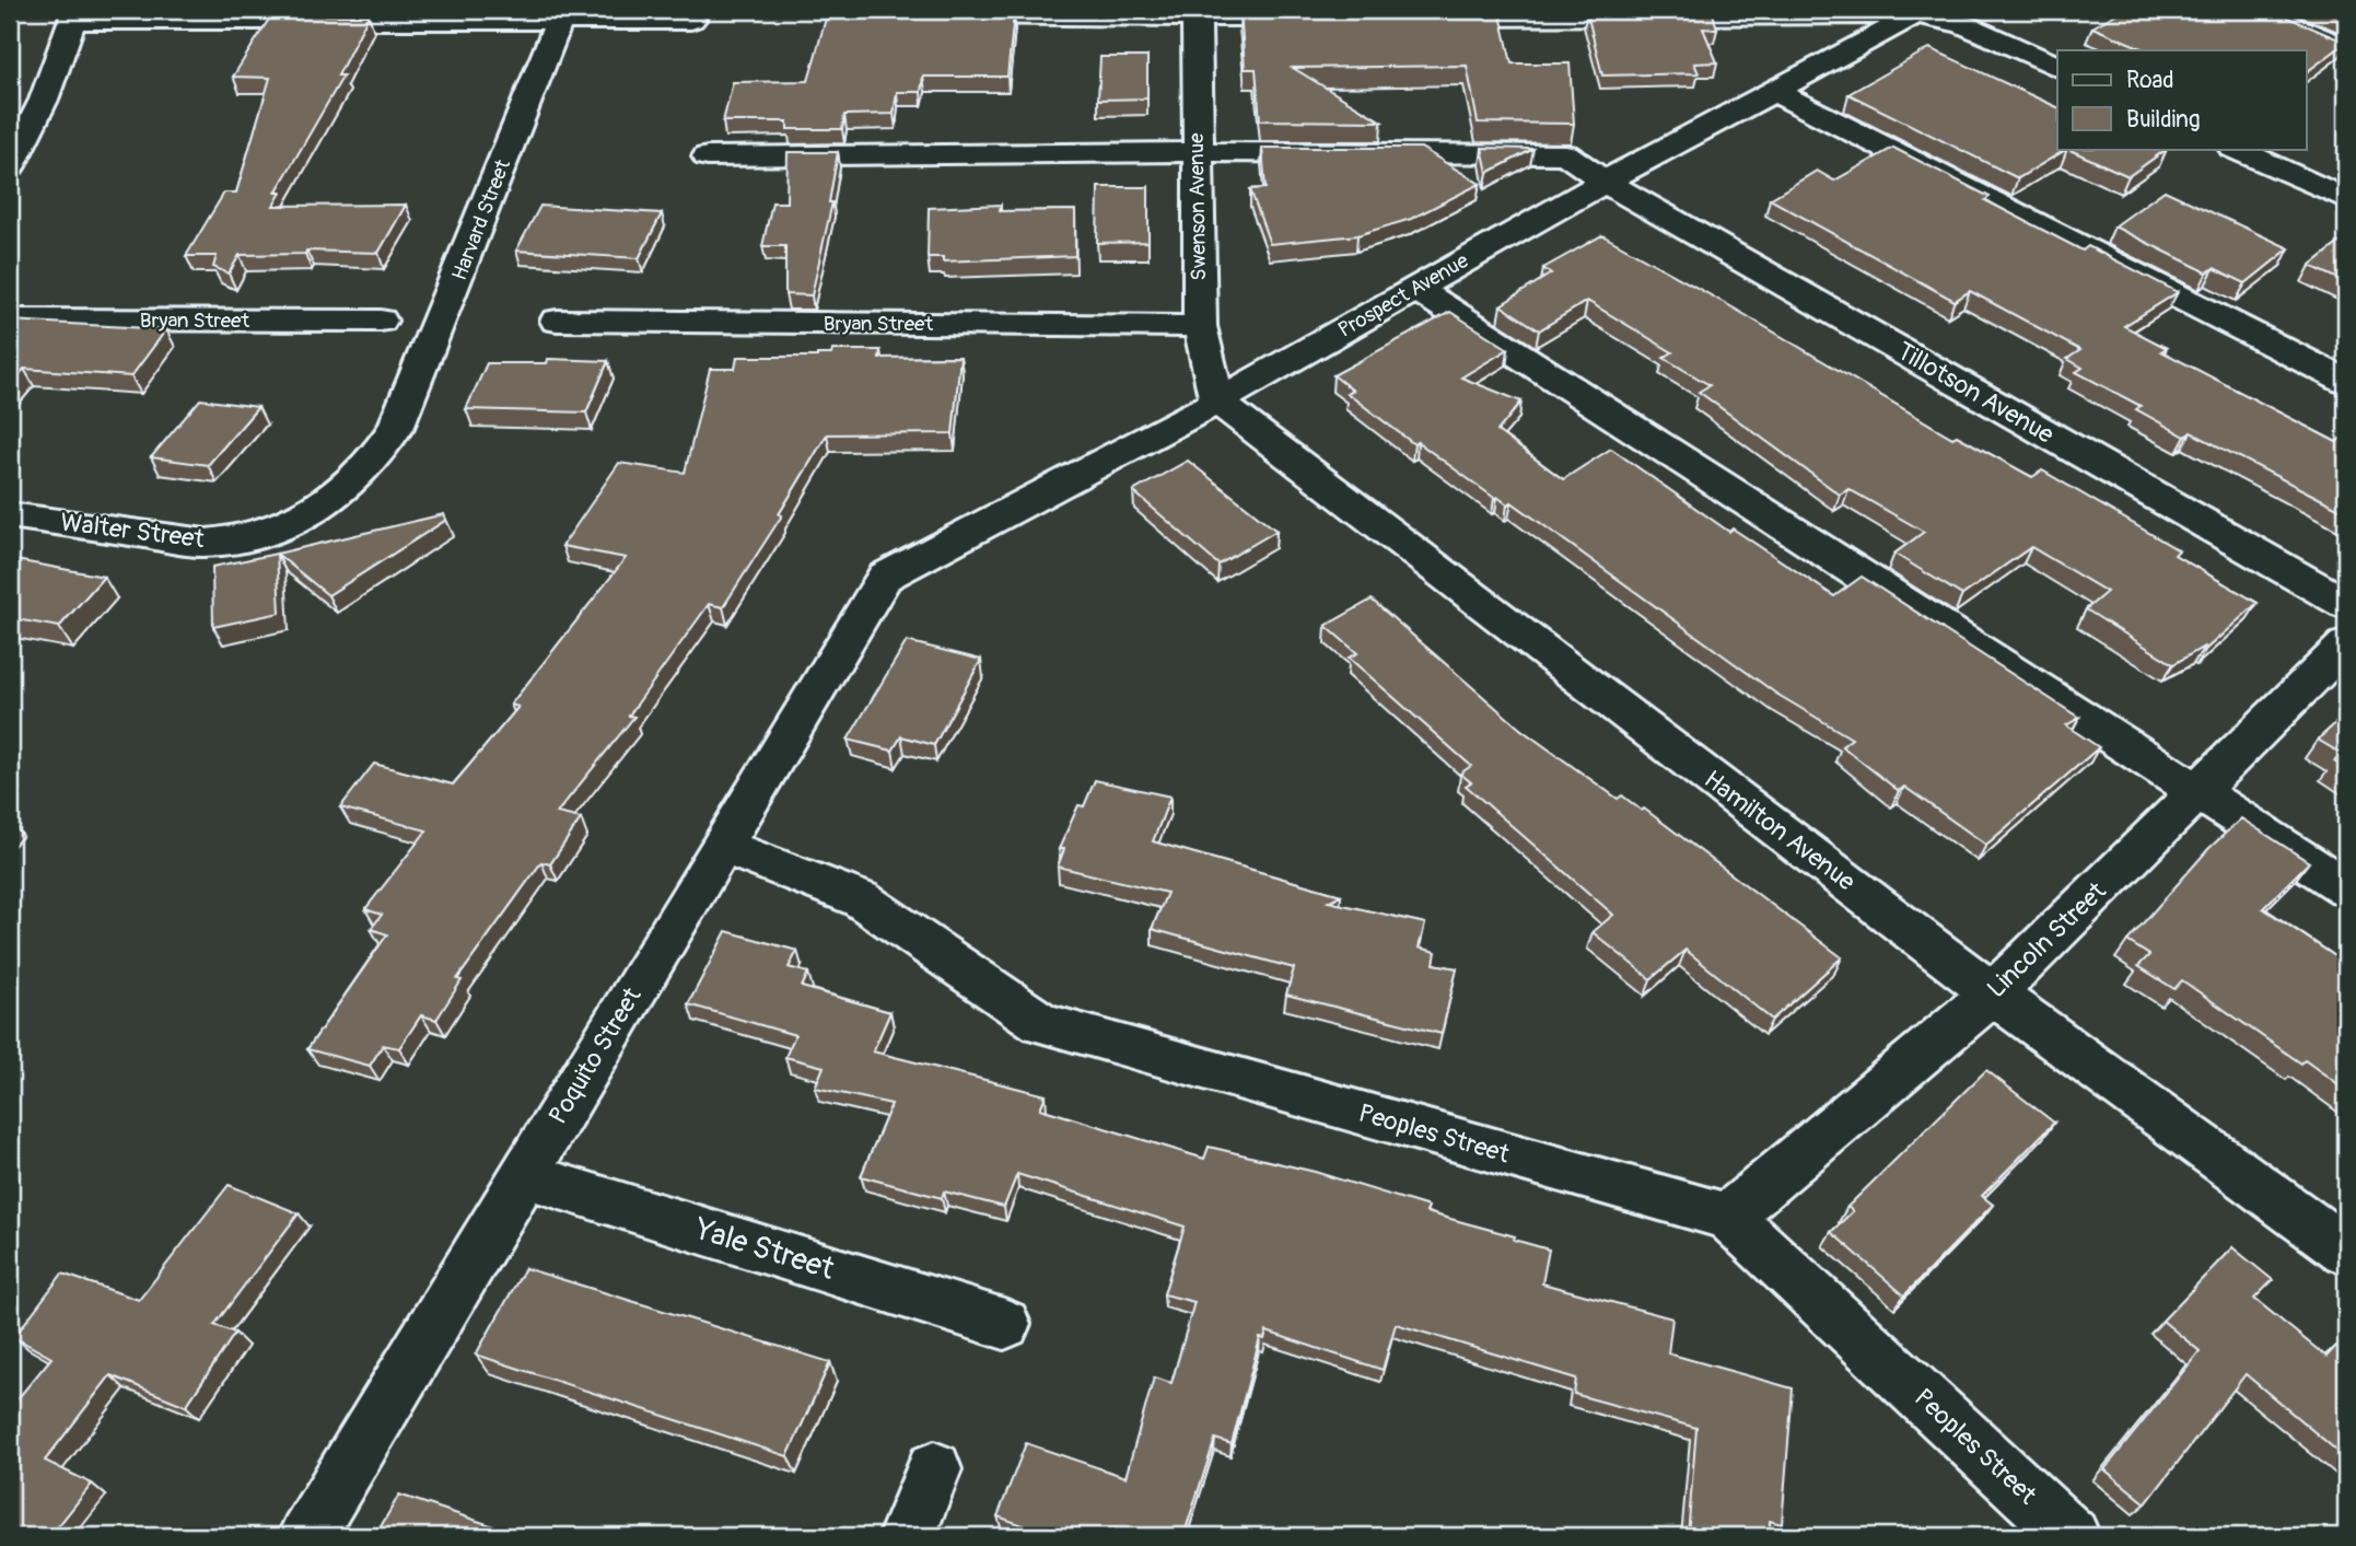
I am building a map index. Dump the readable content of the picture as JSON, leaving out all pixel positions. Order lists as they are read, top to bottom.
{
  "streets": {
    "street": [
      "Swenson Avenue",
      "Harvard Street",
      "Prospect Avenue",
      "Bryan Street",
      "Tillotson Avenue",
      "Walter Street",
      "Hamilton Avenue",
      "Lincoln Street",
      "Poquito Street",
      "Peoples Street",
      "Yale Street"
    ]
  },
  "crossings": [
    ["Swenson Avenue", "Prospect Avenue"],
    ["Swenson Avenue", "Bryan Street"],
    ["Swenson Avenue", "Tillotson Avenue"],
    ["Swenson Avenue", "Hamilton Avenue"],
    ["Harvard Street", "Walter Street"],
    ["Prospect Avenue", "Tillotson Avenue"],
    ["Prospect Avenue", "Hamilton Avenue"],
    ["Prospect Avenue", "Poquito Street"],
    ["Hamilton Avenue", "Lincoln Street"],
    ["Lincoln Street", "Peoples Street"],
    ["Poquito Street", "Peoples Street"],
    ["Poquito Street", "Yale Street"]
  ],
  "legend": ["Road", "Building"]
}
